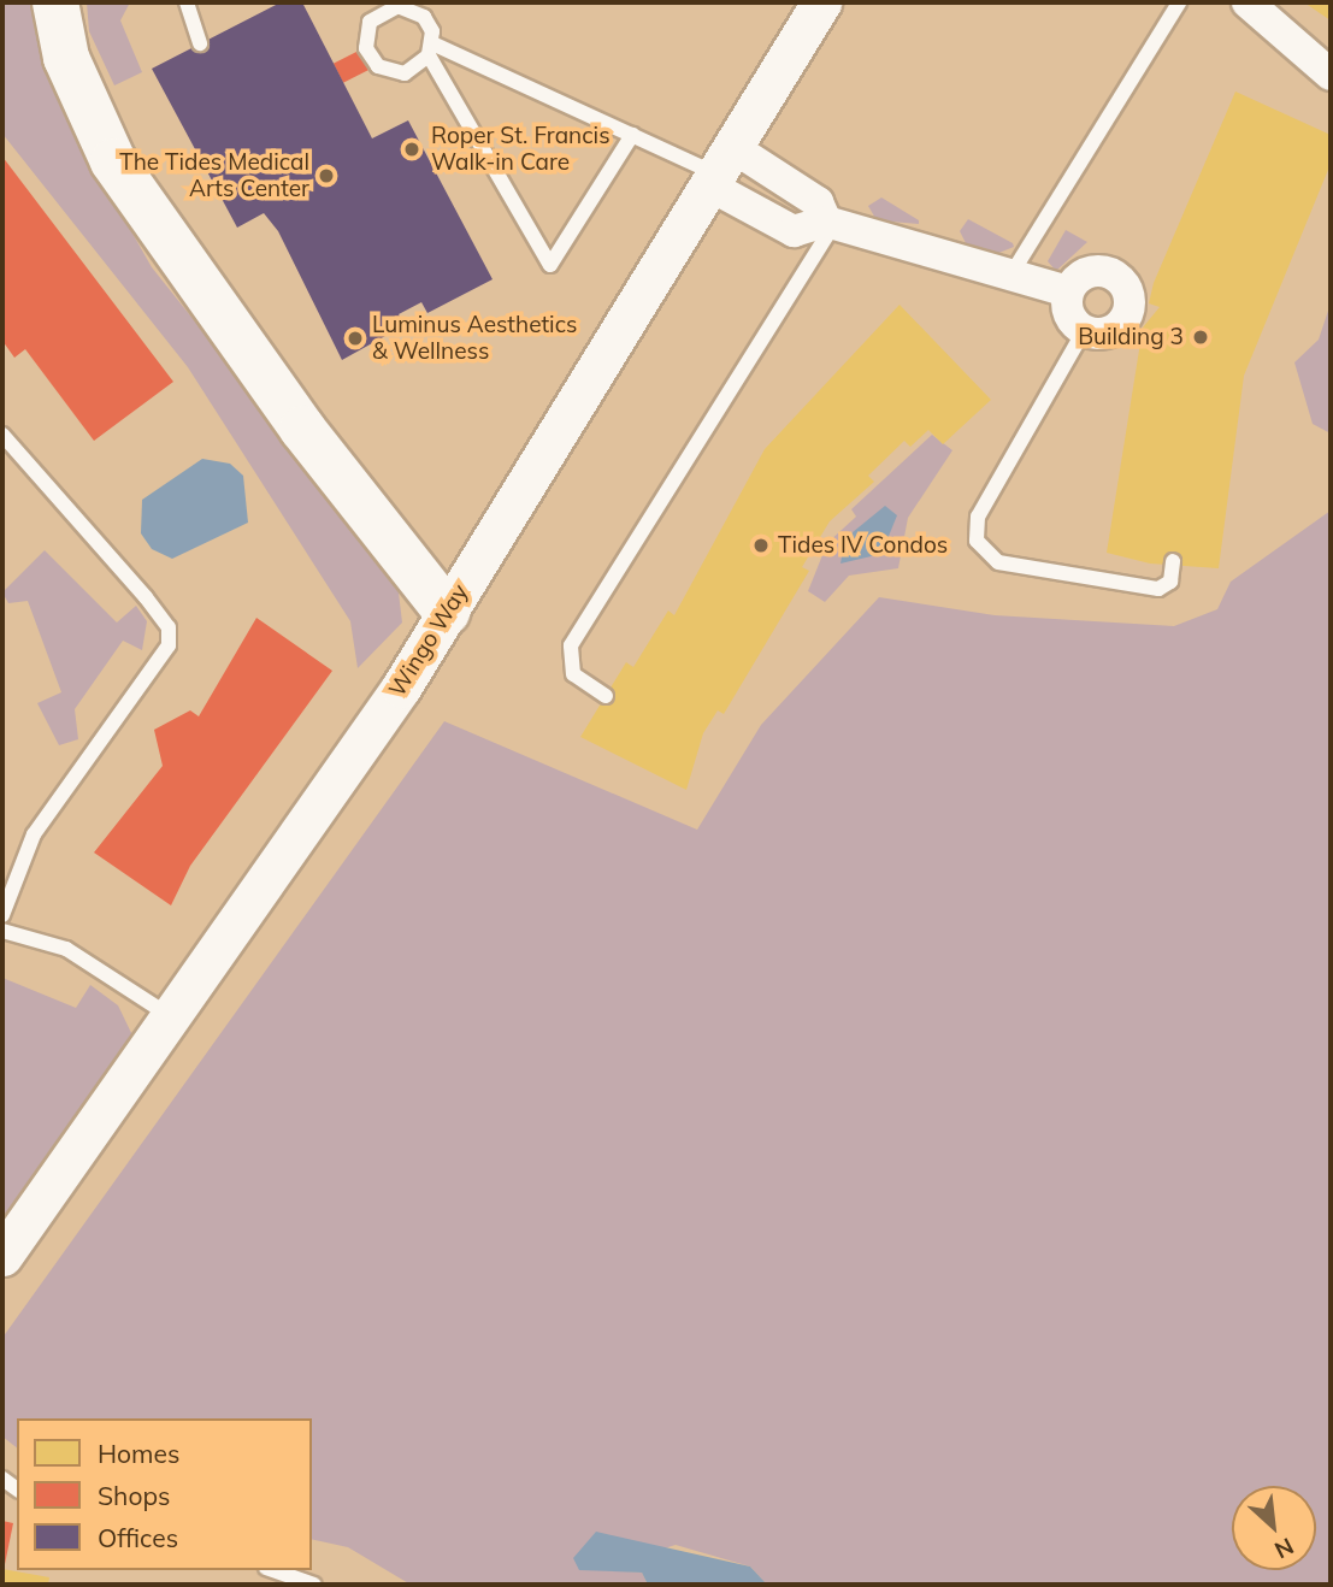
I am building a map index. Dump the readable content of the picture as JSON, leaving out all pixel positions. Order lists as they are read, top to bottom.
{
  "streets": {
    "street": ["Wingo Way"]
  },
  "places": [
    "Roper St. Francis Walk-in Care",
    "The Tides Medical Arts Center",
    "Building 3",
    "Luminus Aesthetics & Wellness",
    "Tides IV Condos"
  ],
  "legend": ["Homes", "Shops", "Offices"],
  "north": "bottom right"
}
